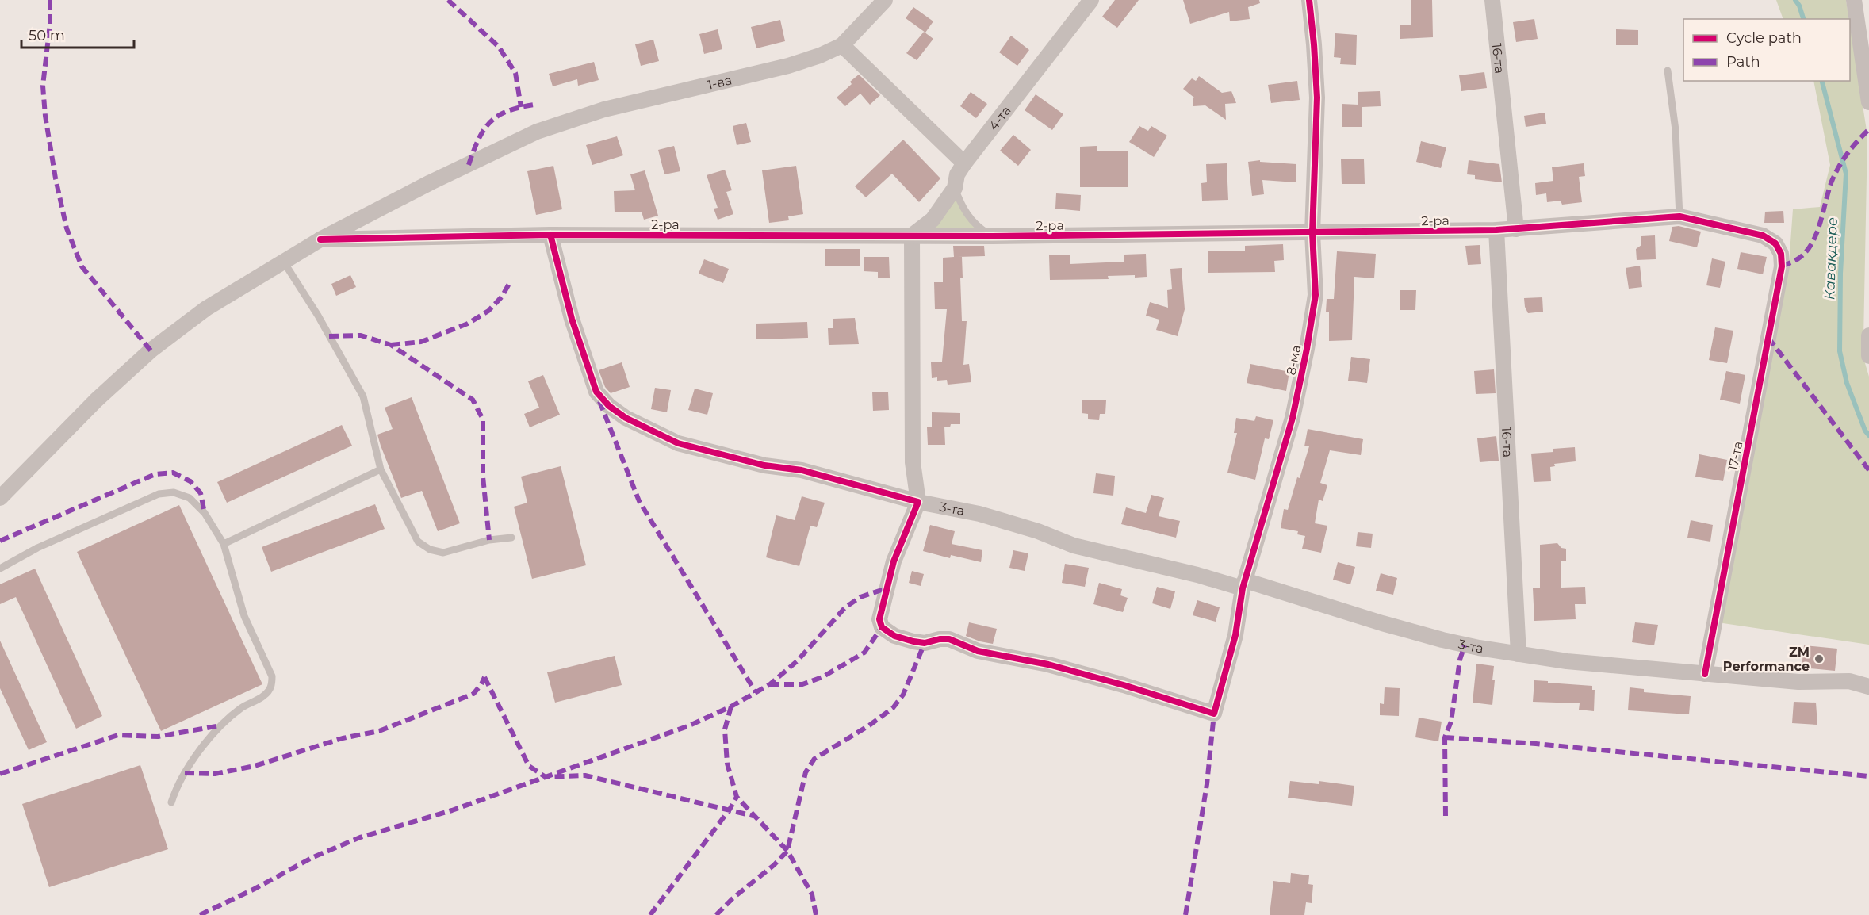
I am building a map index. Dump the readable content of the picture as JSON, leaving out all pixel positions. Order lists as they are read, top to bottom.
{
  "streets": {
    "street": [
      "16-та",
      "1-ва",
      "4-та",
      "2-ра",
      "8-ма",
      "17-та",
      "3-та"
    ]
  },
  "crossings": [
    ["16-та", "2-ра"],
    ["16-та", "3-та"],
    ["1-ва", "2-ра"],
    ["4-та", "2-ра"],
    ["2-ра", "8-ма"],
    ["2-ра", "17-та"],
    ["2-ра", "3-та"],
    ["8-ма", "3-та"],
    ["17-та", "3-та"]
  ],
  "water": ["Кавакдере"],
  "places": ["ZM Performance"],
  "legend": ["Cycle path", "Path"],
  "scale_bar": "50 m"
}
